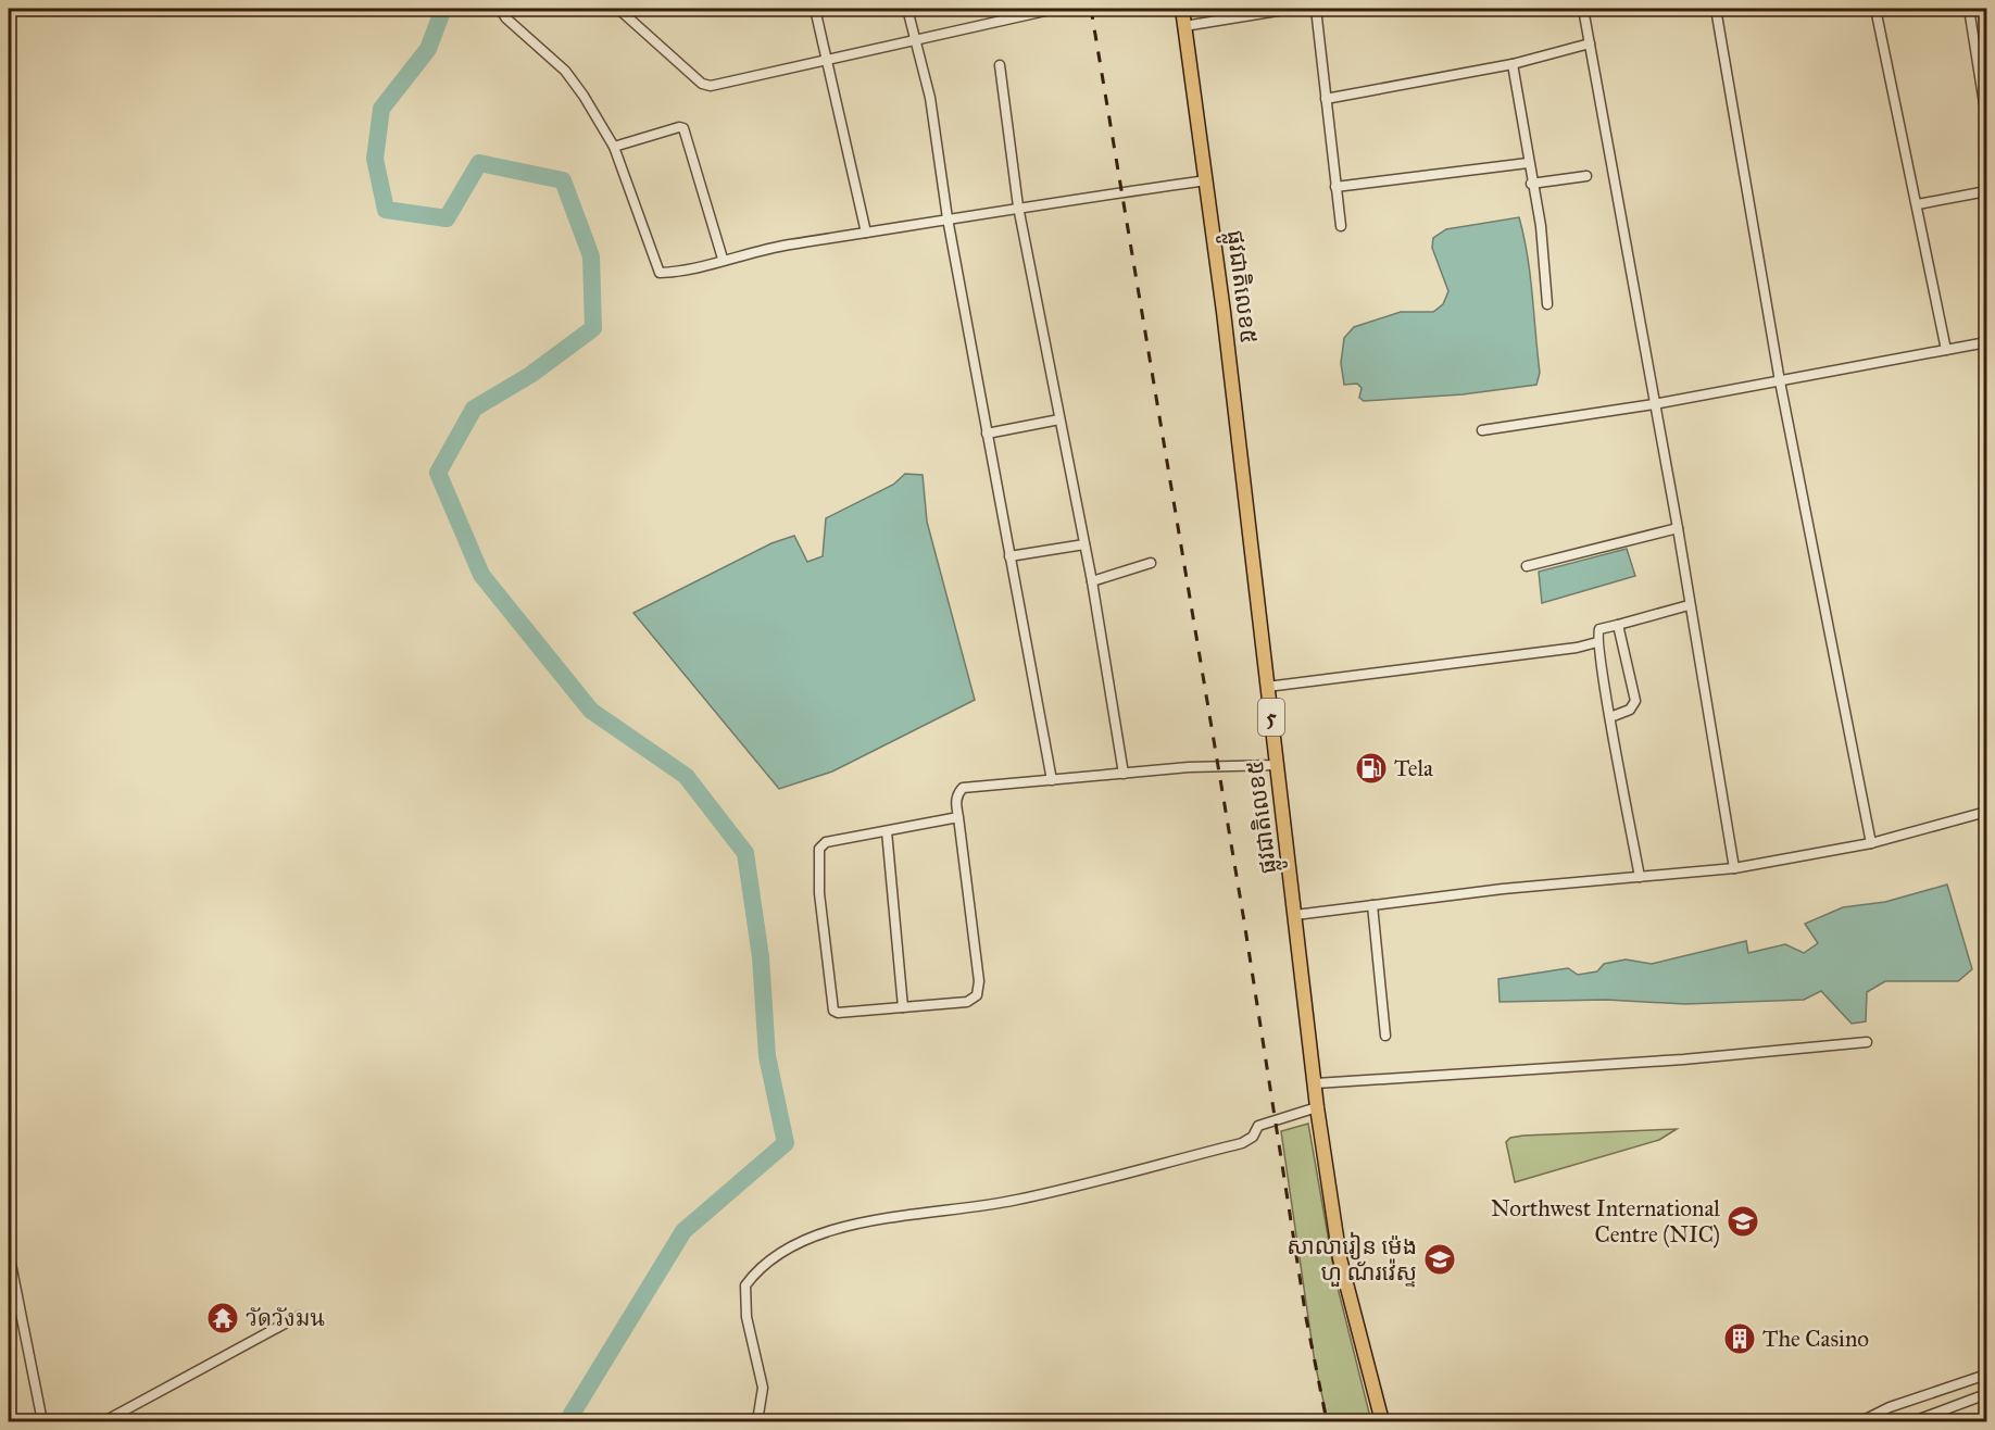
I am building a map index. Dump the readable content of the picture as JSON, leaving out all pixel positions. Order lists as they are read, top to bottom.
{
  "streets": {
    "highway": ["ផ្លូវជាតិលេខ៥", "5"]
  },
  "places": {
    "fuel station": ["Tela"],
    "school or university": ["Northwest International Centre (NIC)", "សាលារៀន ម៉េង ហួ ណ័រវ៉េស្ទ"],
    "temple": ["วัดวังมน"],
    "building": ["The Casino"]
  }
}
